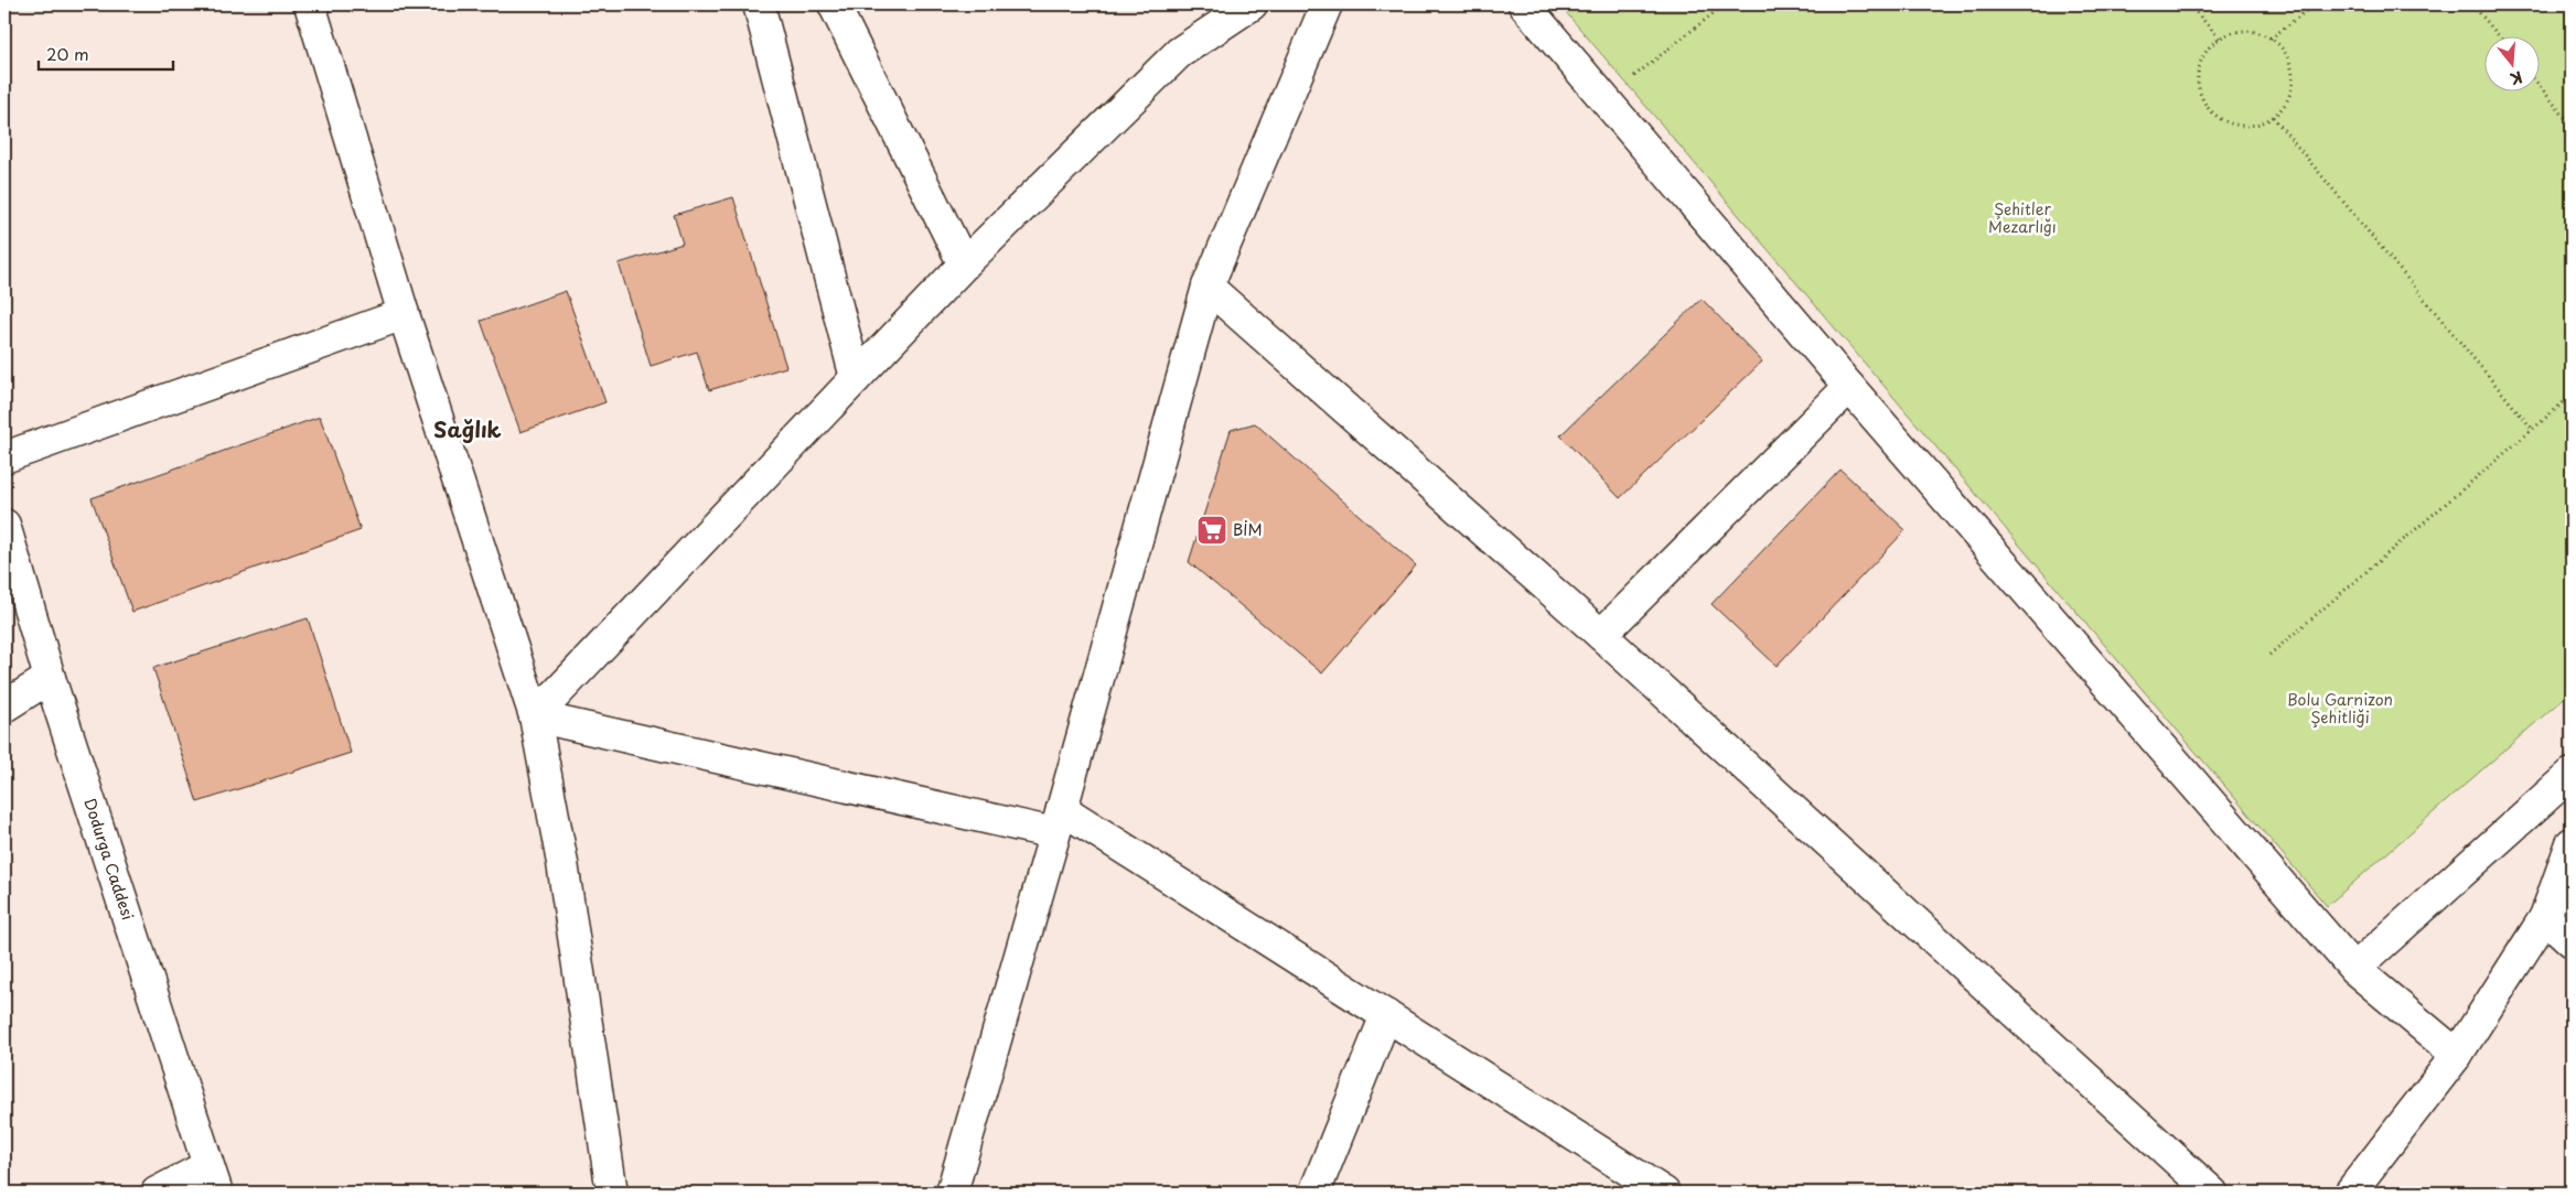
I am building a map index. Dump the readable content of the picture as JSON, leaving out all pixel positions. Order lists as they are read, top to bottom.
{
  "streets": {
    "street": ["Dodurga Caddesi"]
  },
  "districts": ["Sağlık"],
  "parks": ["Şehitler Mezarlığı", "Bolu Garnizon Şehitliği"],
  "places": {
    "supermarket": ["BİM"]
  },
  "scale_bar": "20 m",
  "north": "bottom"
}
